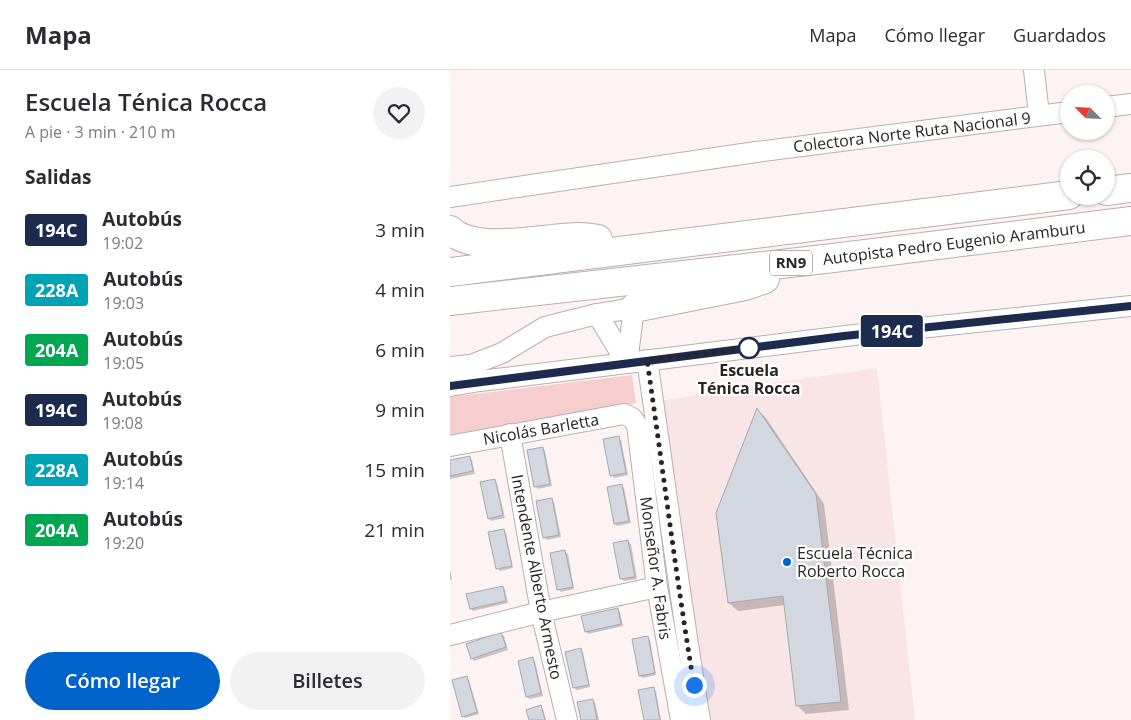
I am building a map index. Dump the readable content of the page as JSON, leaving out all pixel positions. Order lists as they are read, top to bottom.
{
  "streets": {
    "highway": ["Autopista Pedro Eugenio Aramburu", "RN9"],
    "street": [
      "Colectora Norte Ruta Nacional 9",
      "Nicolás Barletta",
      "Monseñor A. Fabris",
      "Intendente Alberto Armesto"
    ]
  },
  "crossings": [
    ["Nicolás Barletta", "Monseñor A. Fabris"],
    ["Nicolás Barletta", "Intendente Alberto Armesto"]
  ],
  "places": ["Escuela Ténica Rocca", "Escuela Técnica Roberto Rocca"],
  "lines": ["bus line 194C"],
  "north": "top left",
  "page": {
    "header": "Mapa",
    "nav": ["Mapa", "Cómo llegar", "Guardados"],
    "heading": [
      ["Escuela Ténica Rocca", "A pie · 3 min · 210 m"],
      "Salidas"
    ],
    "on_map": "194C",
    "list": [
      {
        "mark": "194C",
        "name": "Autobús",
        "note": "19:02",
        "value": "3 min"
      },
      {
        "mark": "228A",
        "name": "Autobús",
        "note": "19:03",
        "value": "4 min"
      },
      {
        "mark": "204A",
        "name": "Autobús",
        "note": "19:05",
        "value": "6 min"
      },
      {
        "mark": "194C",
        "name": "Autobús",
        "note": "19:08",
        "value": "9 min"
      },
      {
        "mark": "228A",
        "name": "Autobús",
        "note": "19:14",
        "value": "15 min"
      },
      {
        "mark": "204A",
        "name": "Autobús",
        "note": "19:20",
        "value": "21 min"
      }
    ],
    "buttons": ["Cómo llegar", "Billetes"]
  }
}
